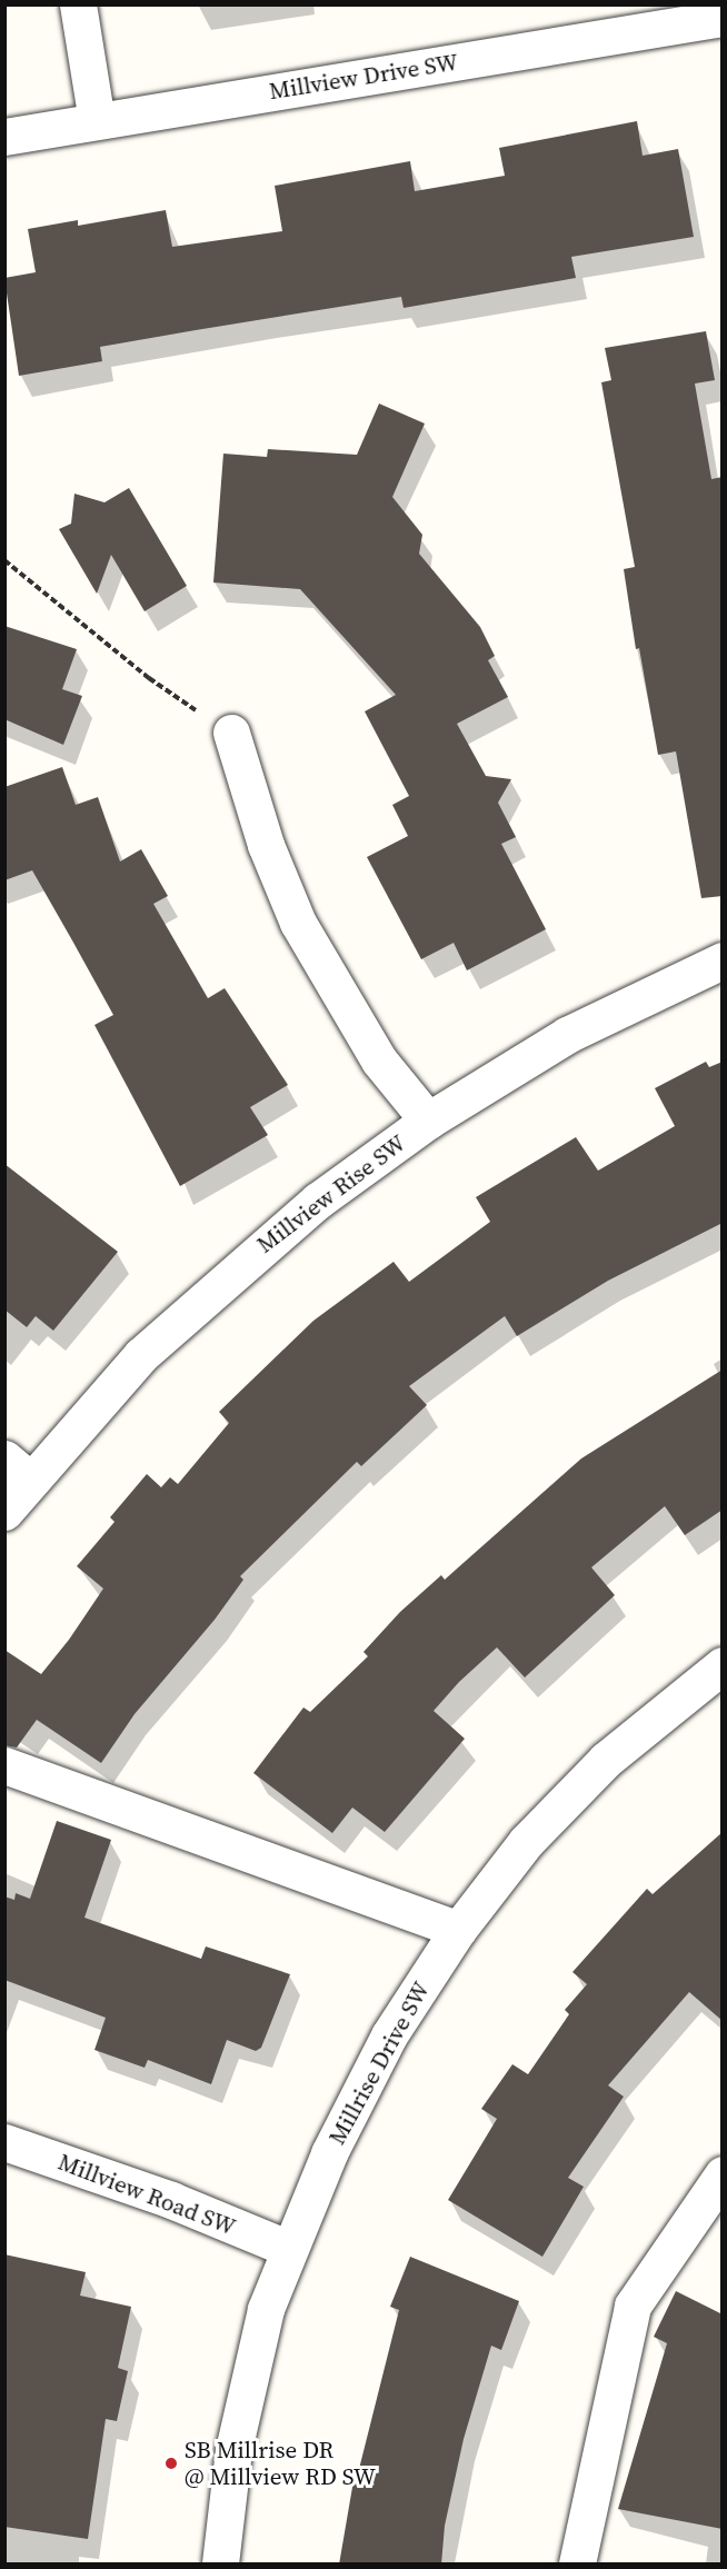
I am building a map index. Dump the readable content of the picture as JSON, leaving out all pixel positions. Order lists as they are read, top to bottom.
{
  "streets": {
    "street": [
      "Millview Drive SW",
      "Millview Rise SW",
      "Millrise Drive SW",
      "Millview Road SW"
    ]
  },
  "crossings": [
    ["Millrise Drive SW", "Millview Road SW"]
  ],
  "places": ["SB Millrise DR @ Millview RD SW"]
}
